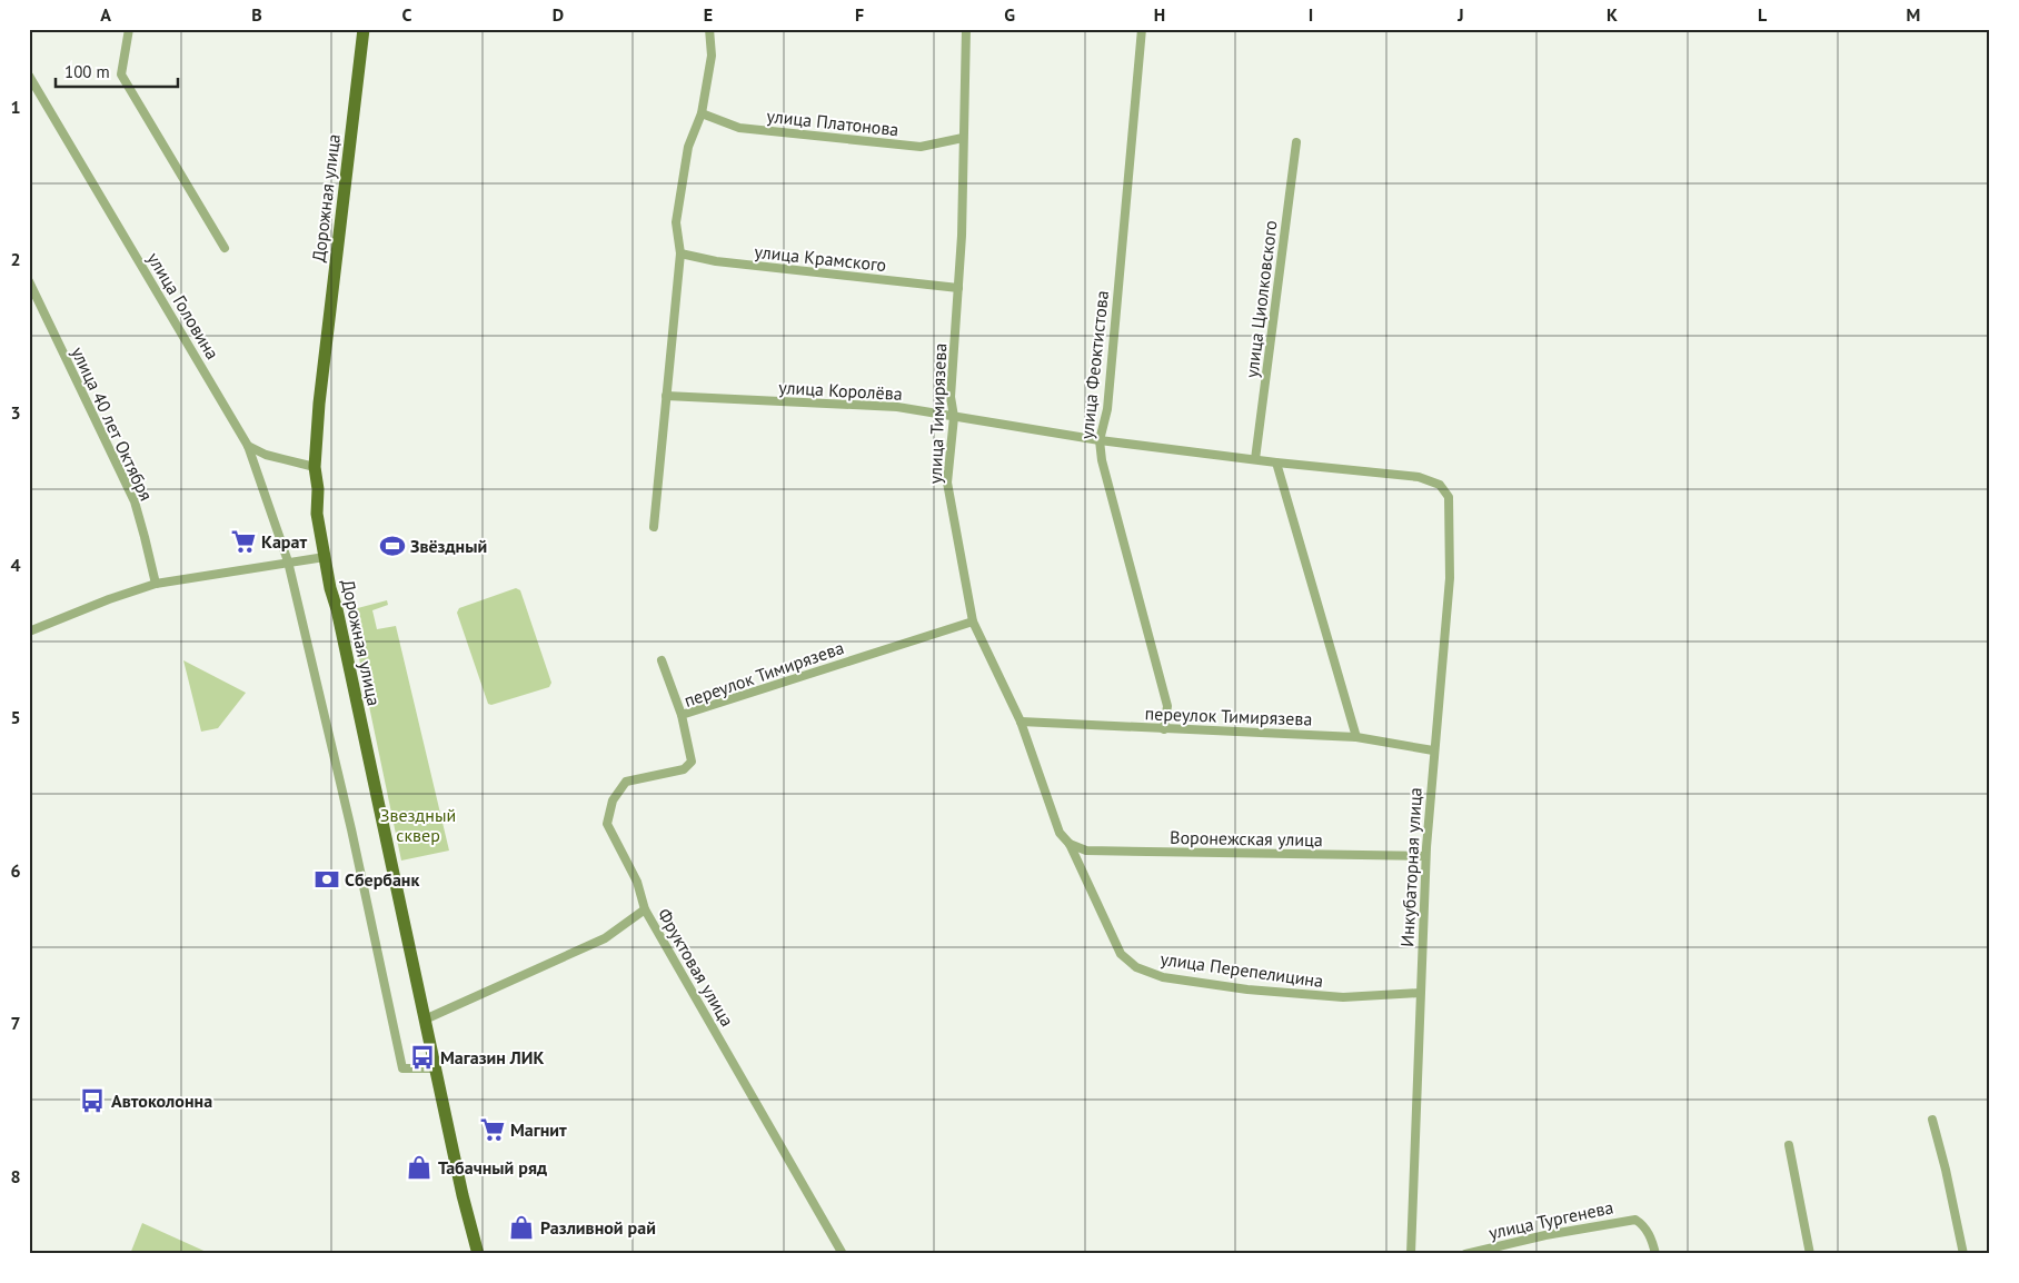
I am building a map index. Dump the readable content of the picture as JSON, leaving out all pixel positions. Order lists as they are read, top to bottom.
{
  "streets": {
    "main road": ["Дорожная улица"],
    "street": [
      "улица Платонова",
      "улица Крамского",
      "улица Циолковского",
      "улица Головина",
      "улица Феоктистова",
      "улица Королёва",
      "улица Тимирязева",
      "улица 40 лет Октября",
      "переулок Тимирязева",
      "Воронежская улица",
      "Инкубаторная улица",
      "Фруктовая улица",
      "улица Перепелицина",
      "улица Тургенева"
    ]
  },
  "crossings": [
    ["улица Платонова", "улица Тимирязева"],
    ["Дорожная улица", "улица Головина"],
    ["Дорожная улица", "Фруктовая улица"],
    ["улица Крамского", "улица Тимирязева"],
    ["улица Циолковского", "улица Королёва"],
    ["улица Феоктистова", "улица Королёва"],
    ["улица Феоктистова", "переулок Тимирязева"],
    ["улица Королёва", "улица Тимирязева"],
    ["улица Королёва", "Инкубаторная улица"],
    ["улица Тимирязева", "переулок Тимирязева"],
    ["улица Тимирязева", "Воронежская улица"],
    ["улица Тимирязева", "улица Перепелицина"],
    ["переулок Тимирязева", "Инкубаторная улица"],
    ["переулок Тимирязева", "Фруктовая улица"],
    ["Воронежская улица", "Инкубаторная улица"],
    ["Воронежская улица", "улица Перепелицина"],
    ["Инкубаторная улица", "улица Перепелицина"]
  ],
  "parks": ["Звездный сквер"],
  "places": {
    "supermarket": ["Карат", "Магнит"],
    "sports": ["Звёздный"],
    "bank": ["Сбербанк"],
    "bus stop": ["Магазин ЛИК", "Автоколонна"],
    "shop": ["Табачный ряд", "Разливной рай"]
  },
  "scale_bar": "100 m",
  "grid": {
    "columns": [
      "A",
      "B",
      "C",
      "D",
      "E",
      "F",
      "G",
      "H",
      "I",
      "J",
      "K",
      "L",
      "M"
    ],
    "rows": [
      "1",
      "2",
      "3",
      "4",
      "5",
      "6",
      "7",
      "8"
    ]
  }
}
